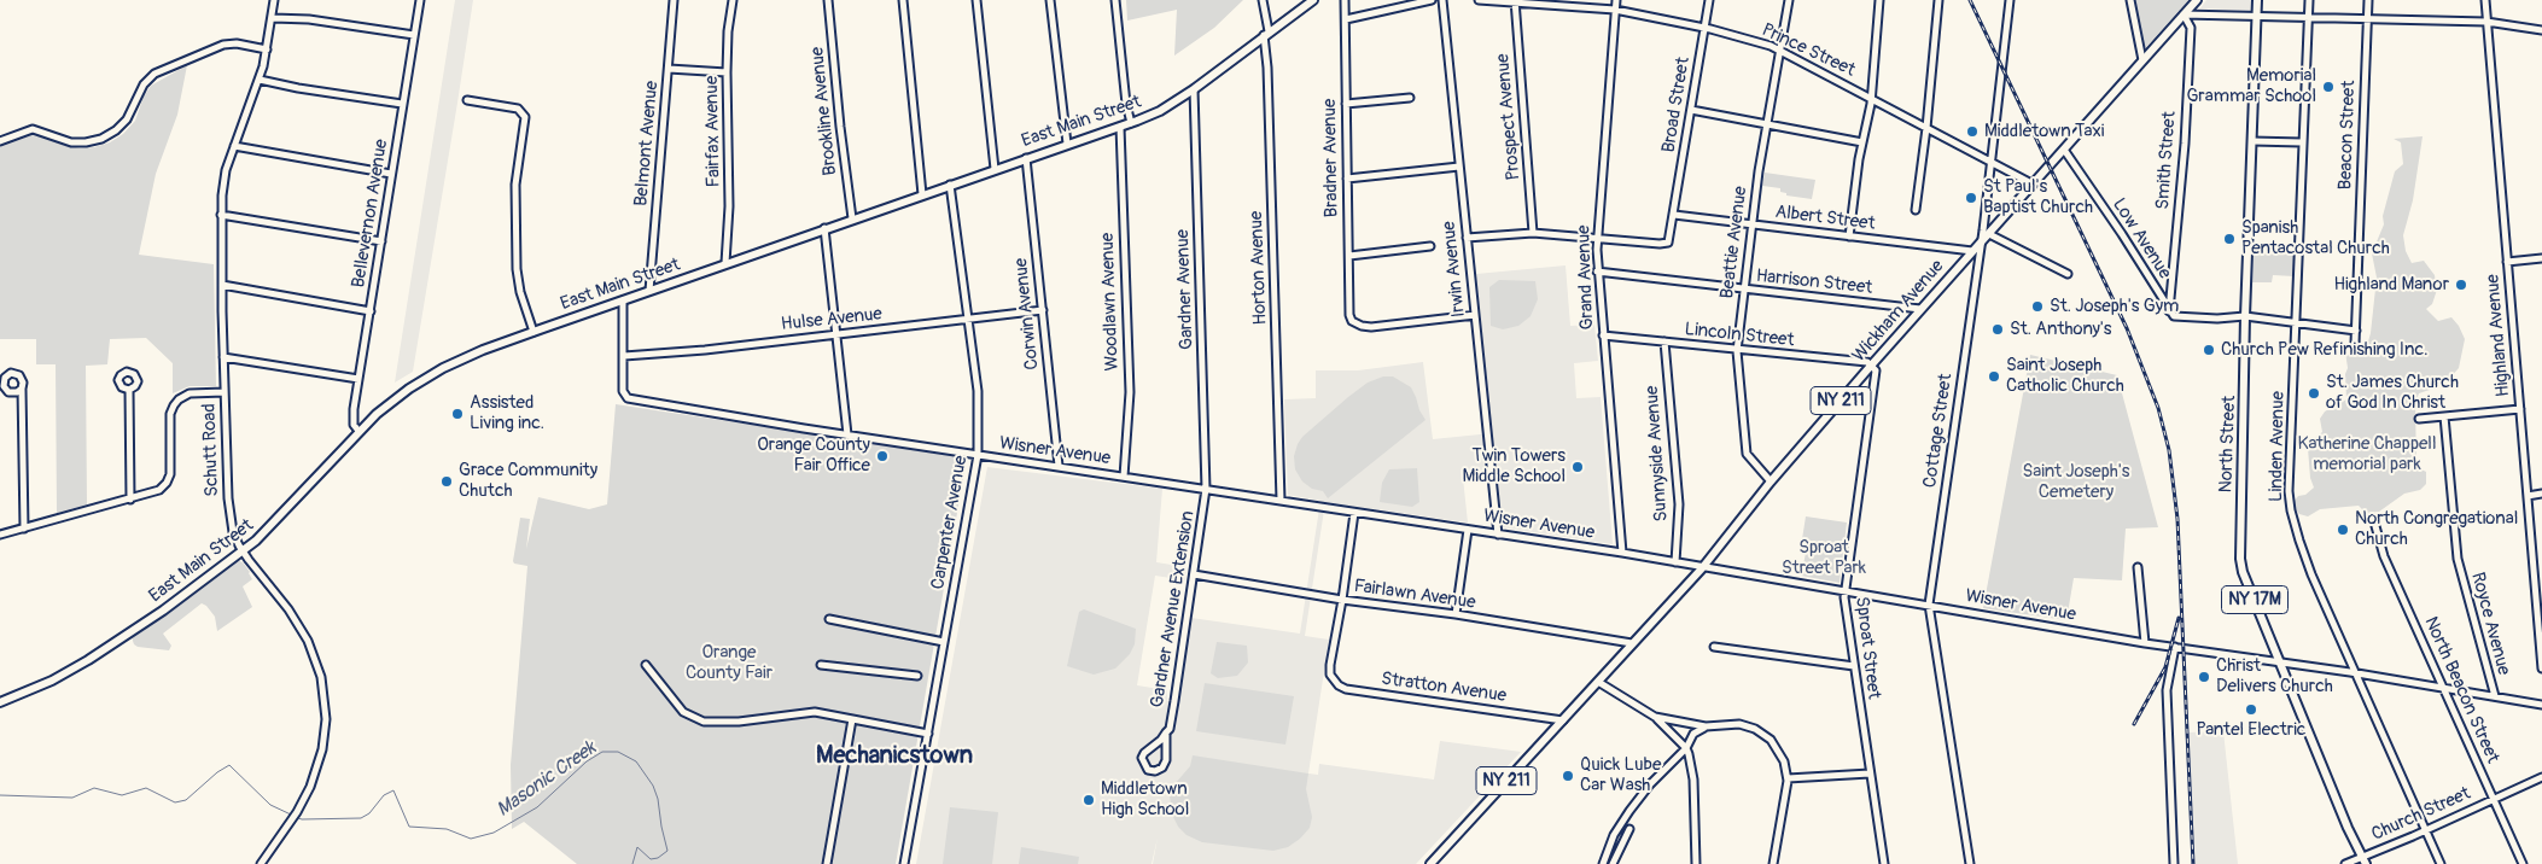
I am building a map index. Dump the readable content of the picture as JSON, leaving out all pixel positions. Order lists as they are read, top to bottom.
{
  "streets": {
    "main road": [
      "East Main Street",
      "Wickham Avenue",
      "NY 211",
      "North Street",
      "NY 17M"
    ],
    "street": [
      "Prince Street",
      "Broad Street",
      "Brookline Avenue",
      "Prospect Avenue",
      "Fairfax Avenue",
      "Beacon Street",
      "Belmont Avenue",
      "Bradner Avenue",
      "Smith Street",
      "Bellevernon Avenue",
      "Albert Street",
      "Low Avenue",
      "Beattie Avenue",
      "Horton Avenue",
      "Irwin Avenue",
      "Grand Avenue",
      "Harrison Street",
      "Gardner Avenue",
      "Woodlawn Avenue",
      "Corwin Avenue",
      "Hulse Avenue",
      "Lincoln Street",
      "Highland Avenue",
      "Cottage Street",
      "Linden Avenue",
      "Schutt Road",
      "Wisner Avenue",
      "Sunnyside Avenue",
      "Carpenter Avenue",
      "Fairlawn Avenue",
      "Gardner Avenue Extension",
      "Royce Avenue",
      "Sproat Street",
      "Stratton Avenue",
      "North Beacon Street",
      "Church Street"
    ]
  },
  "crossings": [
    ["Prince Street", "Broad Street"],
    ["Prince Street", "Prospect Avenue"],
    ["Prince Street", "Beattie Avenue"],
    ["Prince Street", "Grand Avenue"],
    ["Prince Street", "Wickham Avenue"],
    ["Prince Street", "Cottage Street"],
    ["Broad Street", "Albert Street"],
    ["Broad Street", "Grand Avenue"],
    ["Brookline Avenue", "East Main Street"],
    ["East Main Street", "Fairfax Avenue"],
    ["East Main Street", "Belmont Avenue"],
    ["East Main Street", "Bellevernon Avenue"],
    ["East Main Street", "Horton Avenue"],
    ["East Main Street", "Gardner Avenue"],
    ["East Main Street", "Woodlawn Avenue"],
    ["East Main Street", "Corwin Avenue"],
    ["East Main Street", "Schutt Road"],
    ["East Main Street", "Wisner Avenue"],
    ["East Main Street", "Carpenter Avenue"],
    ["Bradner Avenue", "Irwin Avenue"],
    ["Smith Street", "Low Avenue"],
    ["Smith Street", "Wickham Avenue"],
    ["Albert Street", "Beattie Avenue"],
    ["Albert Street", "Wickham Avenue"],
    ["Low Avenue", "Wickham Avenue"],
    ["Beattie Avenue", "Harrison Street"],
    ["Beattie Avenue", "Wickham Avenue"],
    ["Beattie Avenue", "Lincoln Street"],
    ["Horton Avenue", "Wisner Avenue"],
    ["Irwin Avenue", "Wisner Avenue"],
    ["Grand Avenue", "Harrison Street"],
    ["Grand Avenue", "Lincoln Street"],
    ["Grand Avenue", "Wisner Avenue"],
    ["Harrison Street", "Wickham Avenue"],
    ["Gardner Avenue", "Wisner Avenue"],
    ["Gardner Avenue", "Gardner Avenue Extension"],
    ["Woodlawn Avenue", "Wisner Avenue"],
    ["Wickham Avenue", "Lincoln Street"],
    ["Wickham Avenue", "Cottage Street"],
    ["Wickham Avenue", "Wisner Avenue"],
    ["Wickham Avenue", "Fairlawn Avenue"],
    ["Wickham Avenue", "Sproat Street"],
    ["Wickham Avenue", "Stratton Avenue"],
    ["Corwin Avenue", "Hulse Avenue"],
    ["Corwin Avenue", "Wisner Avenue"],
    ["Hulse Avenue", "Wisner Avenue"],
    ["Hulse Avenue", "Carpenter Avenue"],
    ["Lincoln Street", "Sunnyside Avenue"],
    ["Lincoln Street", "Sproat Street"],
    ["Cottage Street", "Wisner Avenue"],
    ["North Street", "Wisner Avenue"],
    ["North Street", "Church Street"],
    ["Linden Avenue", "Wisner Avenue"],
    ["Linden Avenue", "Church Street"],
    ["Wisner Avenue", "Sunnyside Avenue"],
    ["Wisner Avenue", "Carpenter Avenue"],
    ["Wisner Avenue", "Gardner Avenue Extension"],
    ["Wisner Avenue", "Royce Avenue"],
    ["Wisner Avenue", "Sproat Street"],
    ["Wisner Avenue", "North Beacon Street"],
    ["Fairlawn Avenue", "Gardner Avenue Extension"],
    ["Fairlawn Avenue", "Stratton Avenue"],
    ["North Beacon Street", "Church Street"]
  ],
  "districts": ["Mechanicstown"],
  "water": ["Masonic Creek"],
  "parks": [
    "Katherine Chappell memorial park",
    "Saint Joseph's Cemetery",
    "Sproat Street Park",
    "Orange County Fair"
  ],
  "places": [
    "Memorial Grammar School",
    "Middletown Taxi",
    "St Paul's Baptist Church",
    "Spanish Pentacostal Church",
    "Highland Manor",
    "St. Joseph's Gym",
    "St. Anthony's",
    "Church Pew Refinishing Inc.",
    "Saint Joseph Catholic Church",
    "St. James Church of God In Christ",
    "Assisted Living inc.",
    "Orange County Fair Office",
    "Twin Towers Middle School",
    "Grace Community Chutch",
    "North Congregational Church",
    "Christ Delivers Church",
    "Pantel Electric",
    "Quick Lube Car Wash",
    "Middletown High School"
  ]
}
